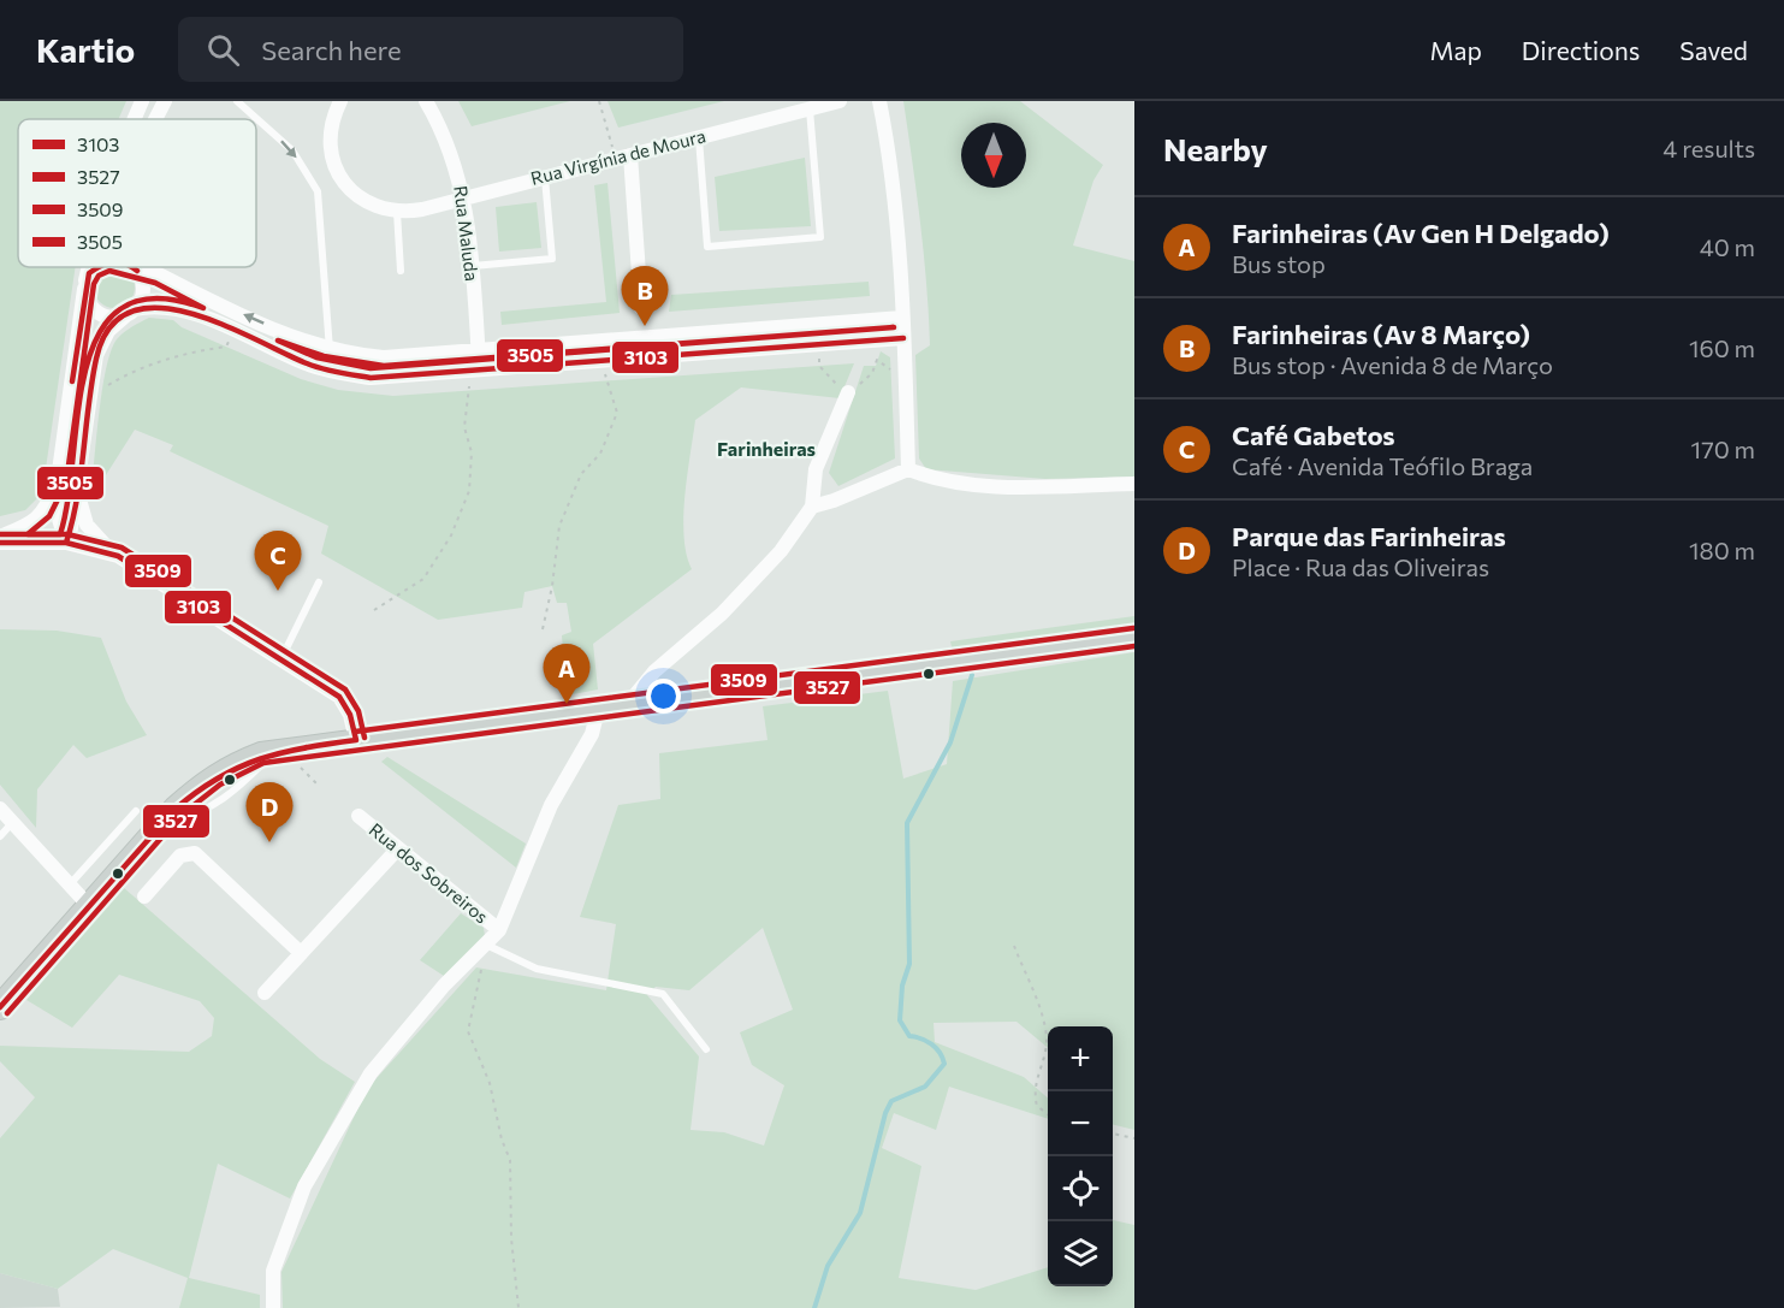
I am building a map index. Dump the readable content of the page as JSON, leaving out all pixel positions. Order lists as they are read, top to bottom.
{
  "streets": {
    "street": ["Rua Virgínia de Moura", "Rua Maluda", "Rua dos Sobreiros"]
  },
  "crossings": [
    ["Rua Virgínia de Moura", "Rua Maluda"]
  ],
  "districts": ["Farinheiras"],
  "lines": [
    "transit line 3103",
    "transit line 3505",
    "transit line 3509",
    "transit line 3527"
  ],
  "legend": [
    "3103",
    "3527",
    "3509",
    "3505"
  ],
  "north": "bottom",
  "page": {
    "header": "Kartio",
    "search": "Search here",
    "nav": ["Map", "Directions", "Saved"],
    "heading": ["Nearby", "4 results"],
    "list": [
      {
        "mark": "A",
        "name": "Farinheiras (Av Gen H Delgado)",
        "note": "Bus stop",
        "value": "40 m"
      },
      {
        "mark": "B",
        "name": "Farinheiras (Av 8 Março)",
        "note": "Bus stop · Avenida 8 de Março",
        "value": "160 m"
      },
      {
        "mark": "C",
        "name": "Café Gabetos",
        "note": "Café · Avenida Teófilo Braga",
        "value": "170 m"
      },
      {
        "mark": "D",
        "name": "Parque das Farinheiras",
        "note": "Place · Rua das Oliveiras",
        "value": "180 m"
      }
    ],
    "pins": [
      "B",
      "C",
      "A",
      "D"
    ],
    "map_buttons": ["+", "−"]
  }
}
